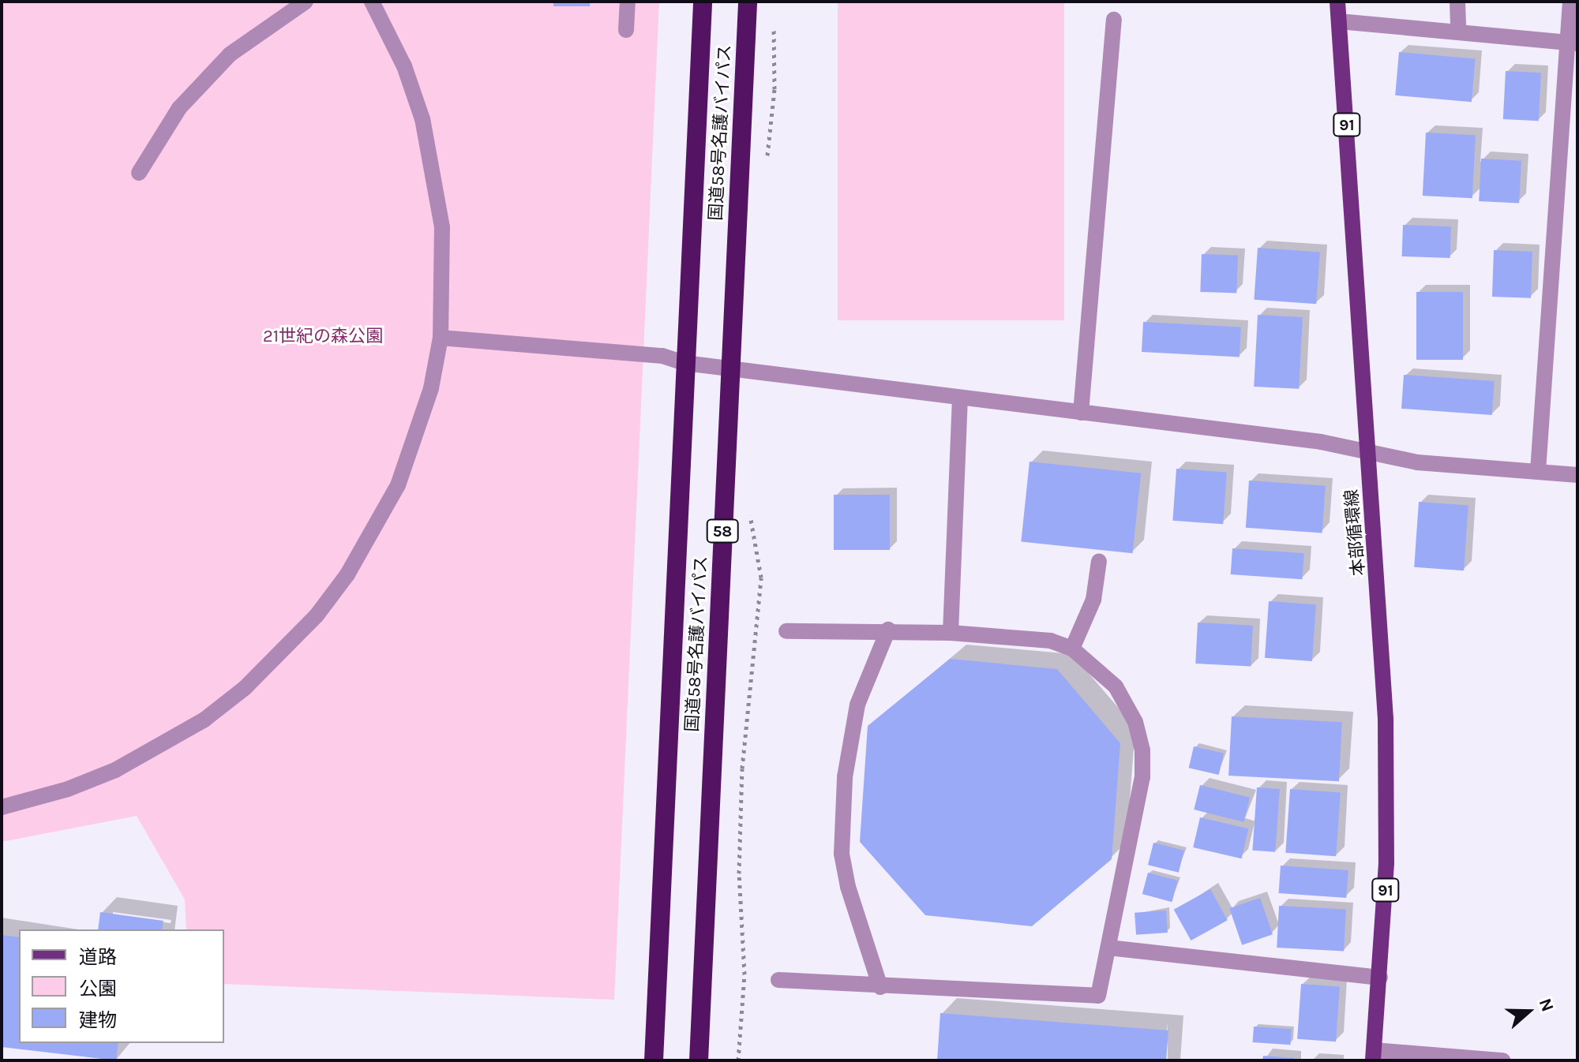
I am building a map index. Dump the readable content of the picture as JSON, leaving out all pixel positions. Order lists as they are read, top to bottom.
{
  "streets": {
    "highway": ["国道58号名護バイパス", "58"],
    "main road": ["91", "本部循環線"]
  },
  "parks": ["21世紀の森公園"],
  "legend": ["道路", "公園", "建物"],
  "north": "right"
}
